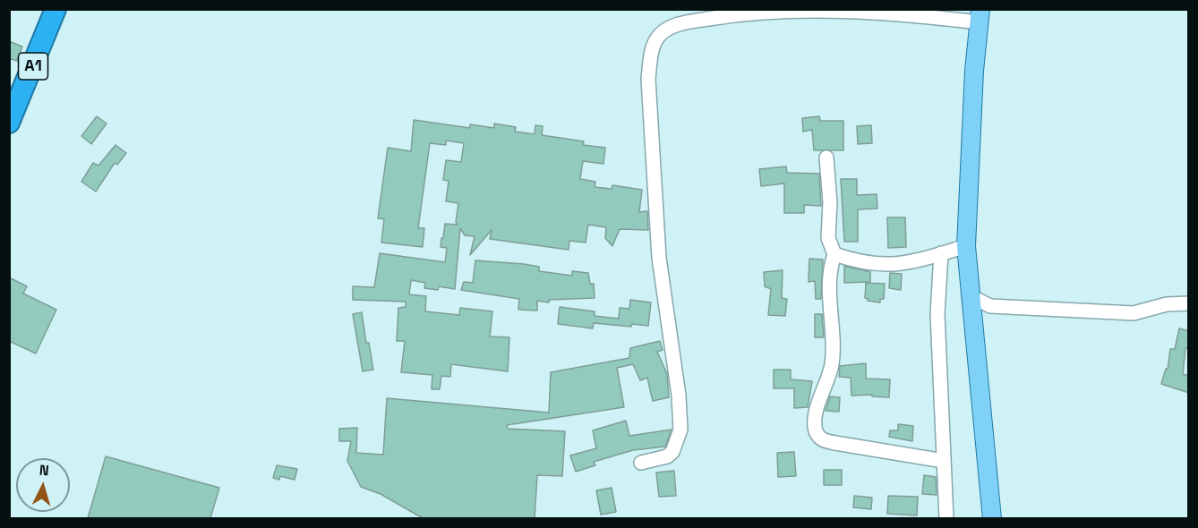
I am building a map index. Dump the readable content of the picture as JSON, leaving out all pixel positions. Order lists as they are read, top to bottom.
{
  "streets": {
    "highway": ["A1"]
  },
  "north": "top"
}
